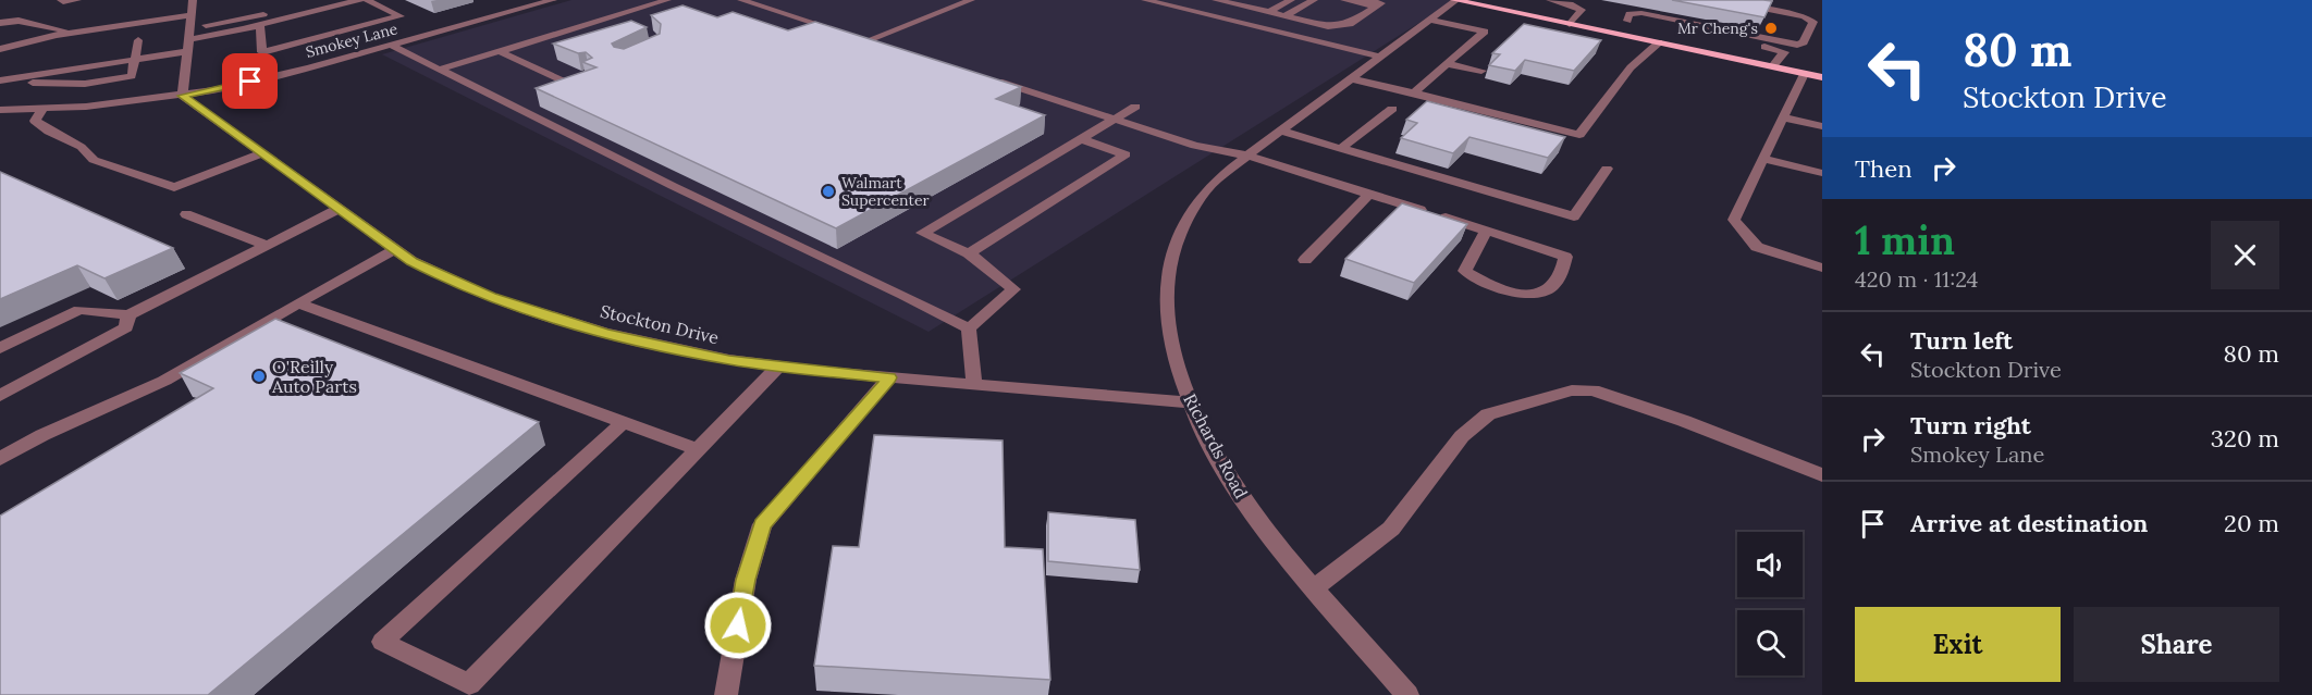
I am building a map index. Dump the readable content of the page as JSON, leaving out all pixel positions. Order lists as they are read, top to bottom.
{
  "streets": {
    "street": ["Smokey Lane", "Stockton Drive", "Richards Road"]
  },
  "crossings": [
    ["Smokey Lane", "Stockton Drive"],
    ["Stockton Drive", "Richards Road"]
  ],
  "places": ["Mr Cheng's", "Walmart Supercenter", "O'Reilly Auto Parts"],
  "page": {
    "turn": ["80 m", "Stockton Drive"],
    "then": "Then",
    "heading": ["1 min", "420 m · 11:24"],
    "list": [
      {
        "name": "Turn left",
        "note": "Stockton Drive",
        "value": "80 m"
      },
      {
        "name": "Turn right",
        "note": "Smokey Lane",
        "value": "320 m"
      },
      {
        "name": "Arrive at destination",
        "value": "20 m"
      }
    ],
    "buttons": ["Exit", "Share"]
  }
}
